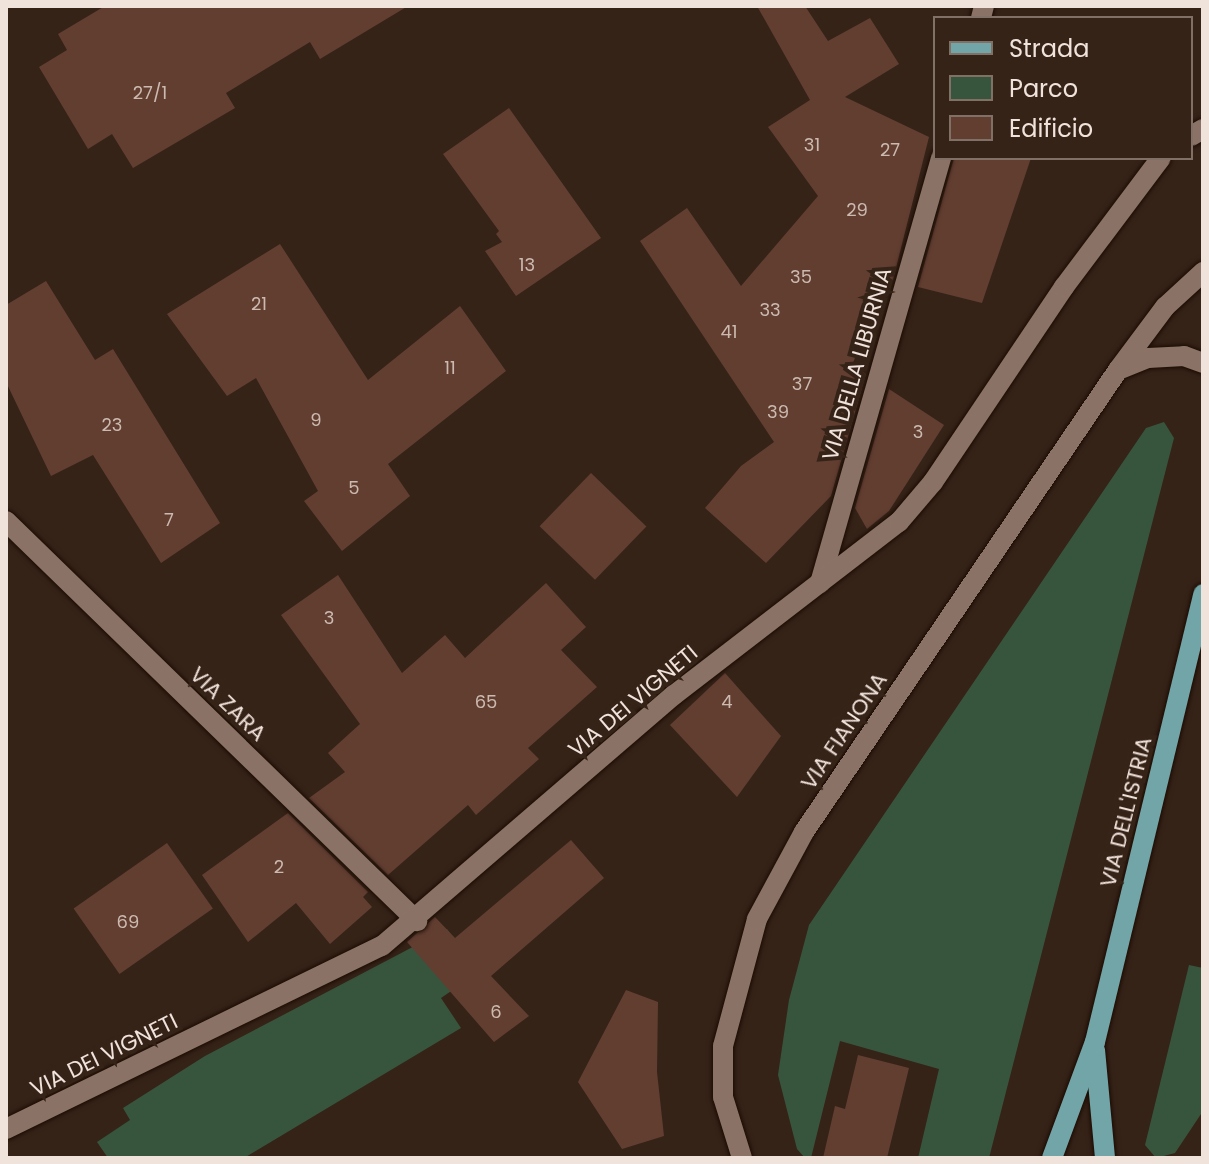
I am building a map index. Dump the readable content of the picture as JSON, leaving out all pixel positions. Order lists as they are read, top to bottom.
{
  "streets": {
    "main road": ["VIA DELL'ISTRIA"],
    "street": [
      "VIA DELLA LIBURNIA",
      "VIA DEI VIGNETI",
      "VIA ZARA",
      "VIA FIANONA"
    ]
  },
  "crossings": [
    ["VIA DELLA LIBURNIA", "VIA DEI VIGNETI"],
    ["VIA DEI VIGNETI", "VIA ZARA"]
  ],
  "house_numbers": [
    "27/1",
    "31",
    "27",
    "29",
    "13",
    "35",
    "21",
    "33",
    "41",
    "11",
    "37",
    "39",
    "9",
    "23",
    "3",
    "5",
    "7",
    "3",
    "65",
    "4",
    "2",
    "69",
    "6"
  ],
  "legend": ["Strada", "Parco", "Edificio"]
}
